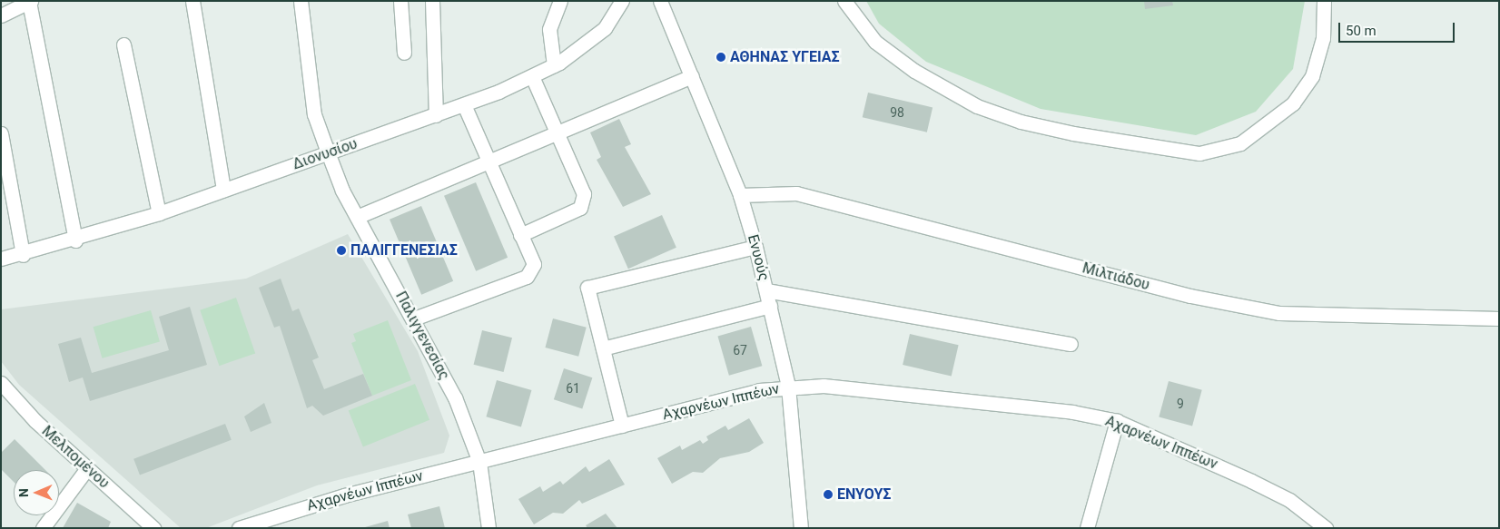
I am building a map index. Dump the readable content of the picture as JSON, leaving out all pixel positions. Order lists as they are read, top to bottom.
{
  "streets": {
    "street": [
      "Διονυσίου",
      "Ενυούς",
      "Μιλτιάδου",
      "Παλιγγενεσίας",
      "Αχαρνέων Ιππέων",
      "Μελπομένου"
    ]
  },
  "crossings": [
    ["Διονυσίου", "Παλιγγενεσίας"],
    ["Ενυούς", "Μιλτιάδου"],
    ["Ενυούς", "Αχαρνέων Ιππέων"],
    ["Παλιγγενεσίας", "Αχαρνέων Ιππέων"]
  ],
  "places": ["ΑΘΗΝΑΣ ΥΓΕΙΑΣ", "ΠΑΛΙΓΓΕΝΕΣΙΑΣ", "ΕΝΥΟΥΣ"],
  "house_numbers": [
    "98",
    "67",
    "61",
    "9"
  ],
  "scale_bar": "50 m",
  "north": "left"
}
